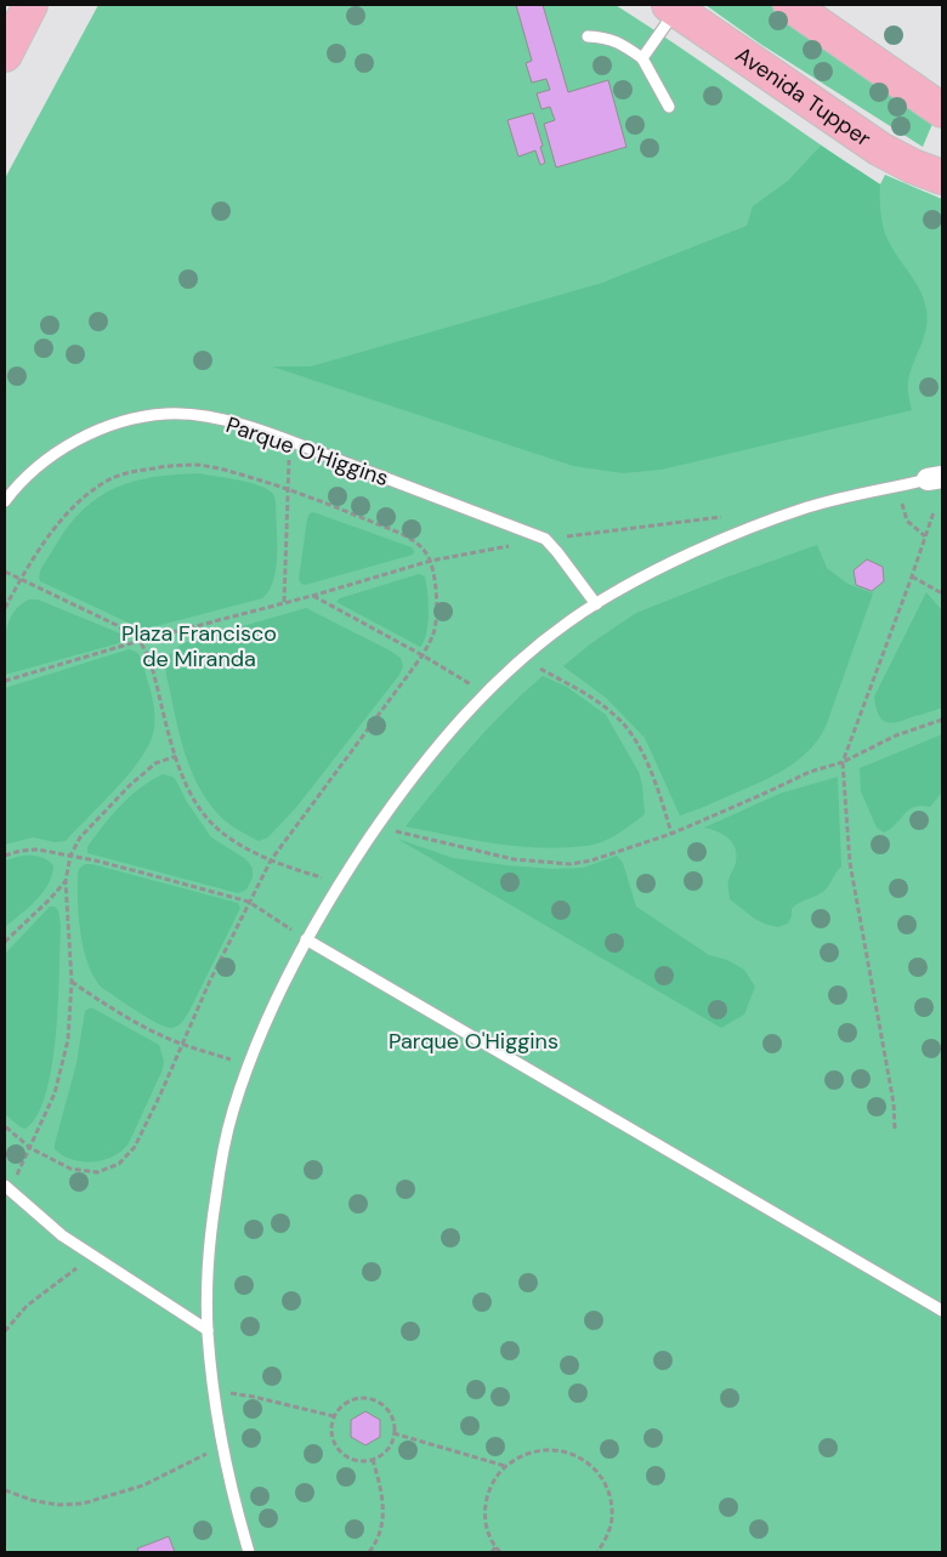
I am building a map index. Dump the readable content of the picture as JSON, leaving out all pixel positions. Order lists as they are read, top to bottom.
{
  "streets": {
    "main road": ["Avenida Tupper"],
    "lane": ["Parque O'Higgins"]
  },
  "parks": ["Plaza Francisco de Miranda", "Parque O'Higgins"]
}
